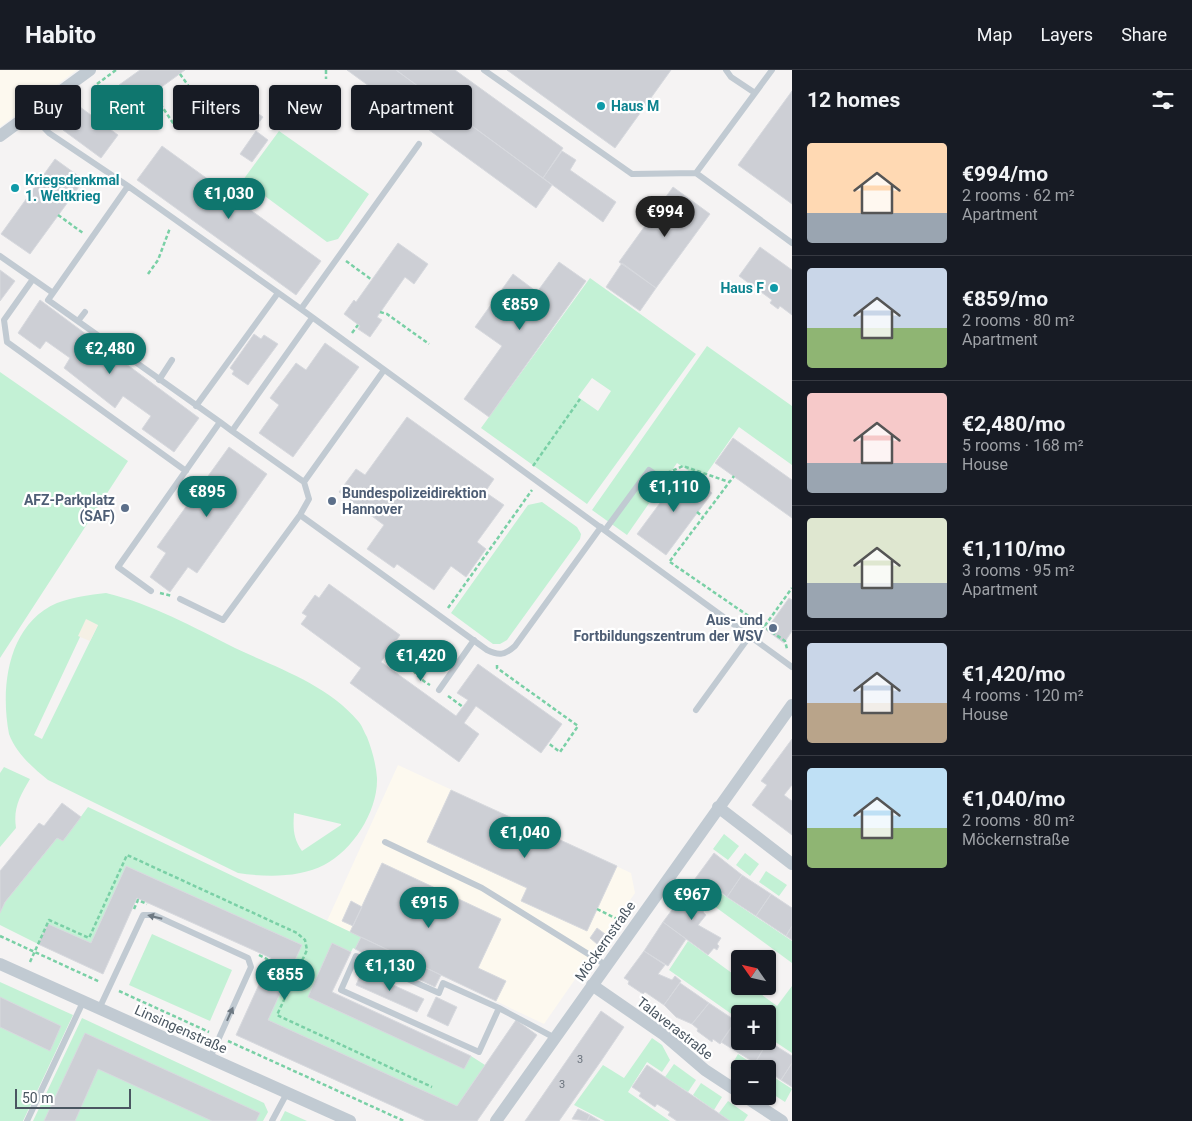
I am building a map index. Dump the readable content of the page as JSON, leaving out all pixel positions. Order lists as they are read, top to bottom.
{
  "streets": {
    "street": ["Möckernstraße", "Talaverastraße", "Linsingenstraße"]
  },
  "crossings": [
    ["Möckernstraße", "Talaverastraße"]
  ],
  "places": [
    "Haus M",
    "Kriegsdenkmal 1. Weltkrieg",
    "Haus F",
    "Bundespolizeidirektion Hannover",
    "AFZ-Parkplatz (SAF)",
    "Aus- und Fortbildungszentrum der WSV"
  ],
  "house_numbers": ["3", "3"],
  "scale_bar": "50 m",
  "north": "top left",
  "page": {
    "header": "Habito",
    "nav": ["Map", "Layers", "Share"],
    "heading": "12 homes",
    "chip": [
      "Buy",
      "Rent",
      "Filters",
      "New",
      "Apartment"
    ],
    "list": [
      {
        "name": "€994/mo",
        "note": "2 rooms · 62 m² · Apartment"
      },
      {
        "name": "€859/mo",
        "note": "2 rooms · 80 m² · Apartment"
      },
      {
        "name": "€2,480/mo",
        "note": "5 rooms · 168 m² · House"
      },
      {
        "name": "€1,110/mo",
        "note": "3 rooms · 95 m² · Apartment"
      },
      {
        "name": "€1,420/mo",
        "note": "4 rooms · 120 m² · House"
      },
      {
        "name": "€1,040/mo",
        "note": "2 rooms · 80 m² · Möckernstraße"
      }
    ],
    "price": [
      "€1,030",
      "€994",
      "€859",
      "€2,480",
      "€1,110",
      "€895",
      "€1,420",
      "€1,040",
      "€967",
      "€915",
      "€1,130",
      "€855"
    ],
    "map_buttons": ["+", "−"],
    "scale": "50 m"
  }
}
